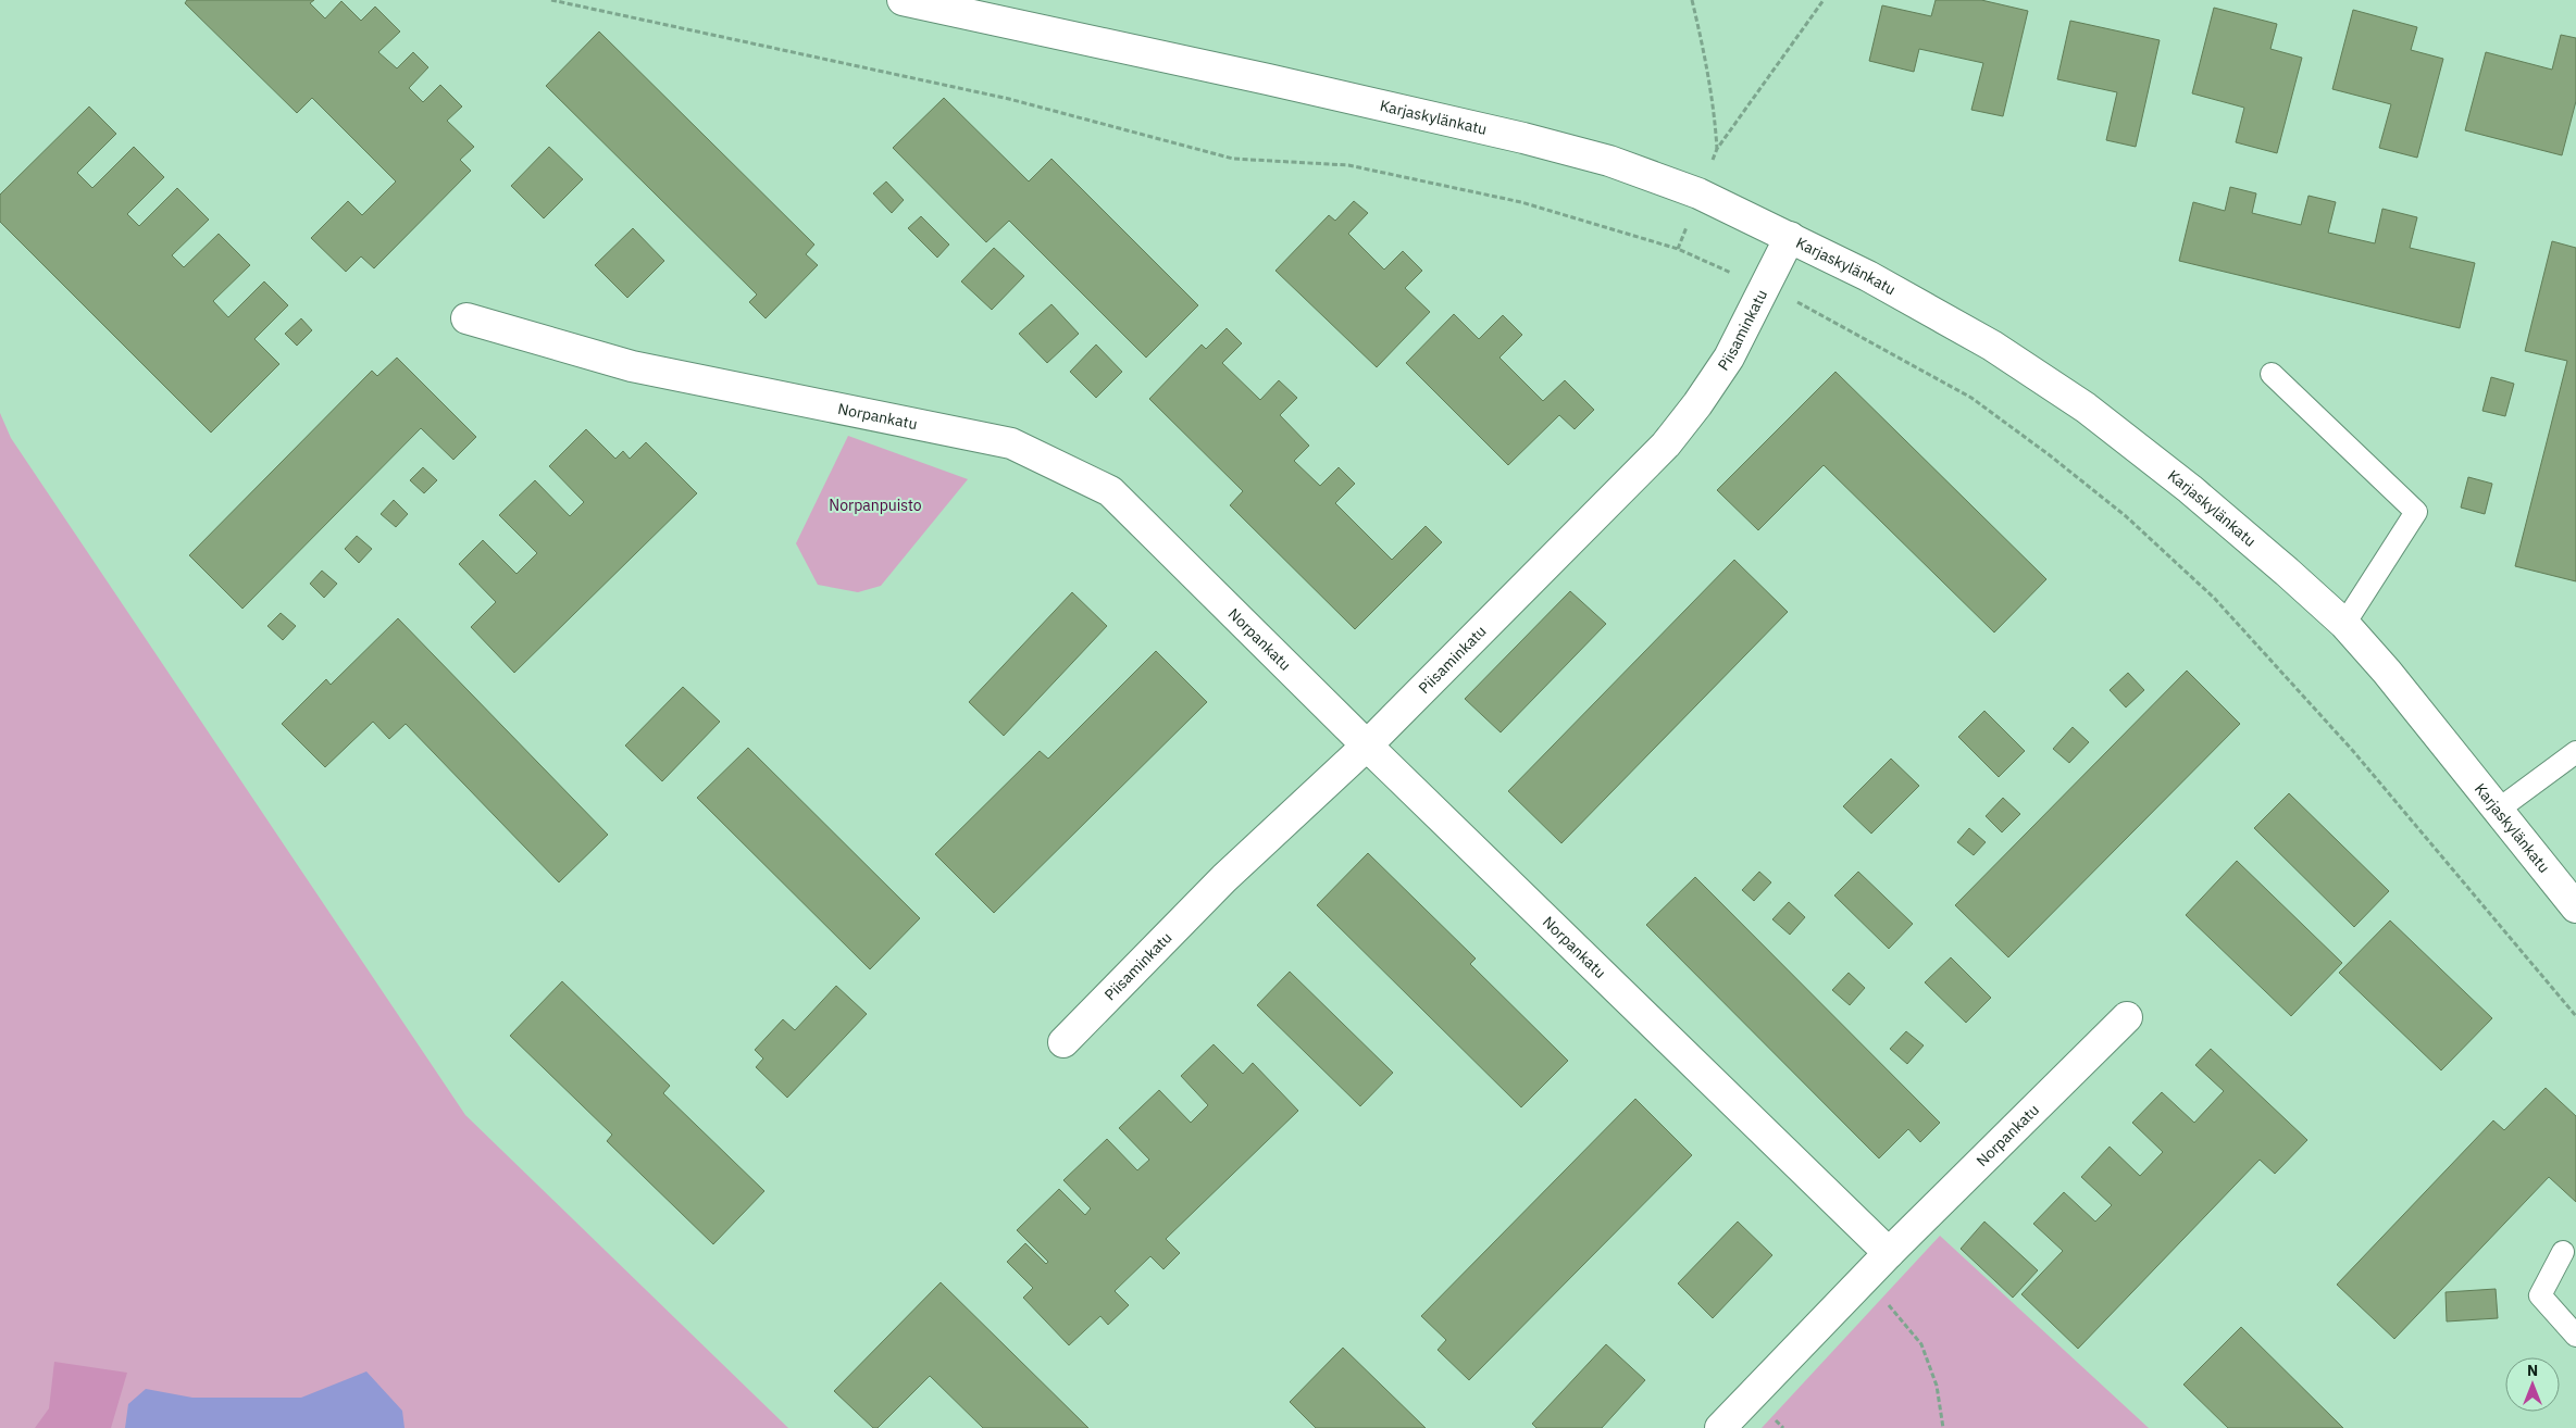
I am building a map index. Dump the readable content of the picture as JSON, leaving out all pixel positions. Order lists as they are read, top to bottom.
{
  "streets": {
    "street": ["Karjaskylänkatu", "Piisaminkatu", "Norpankatu"]
  },
  "crossings": [
    ["Karjaskylänkatu", "Piisaminkatu"],
    ["Piisaminkatu", "Norpankatu"]
  ],
  "parks": ["Norpanpuisto"],
  "north": "top"
}
